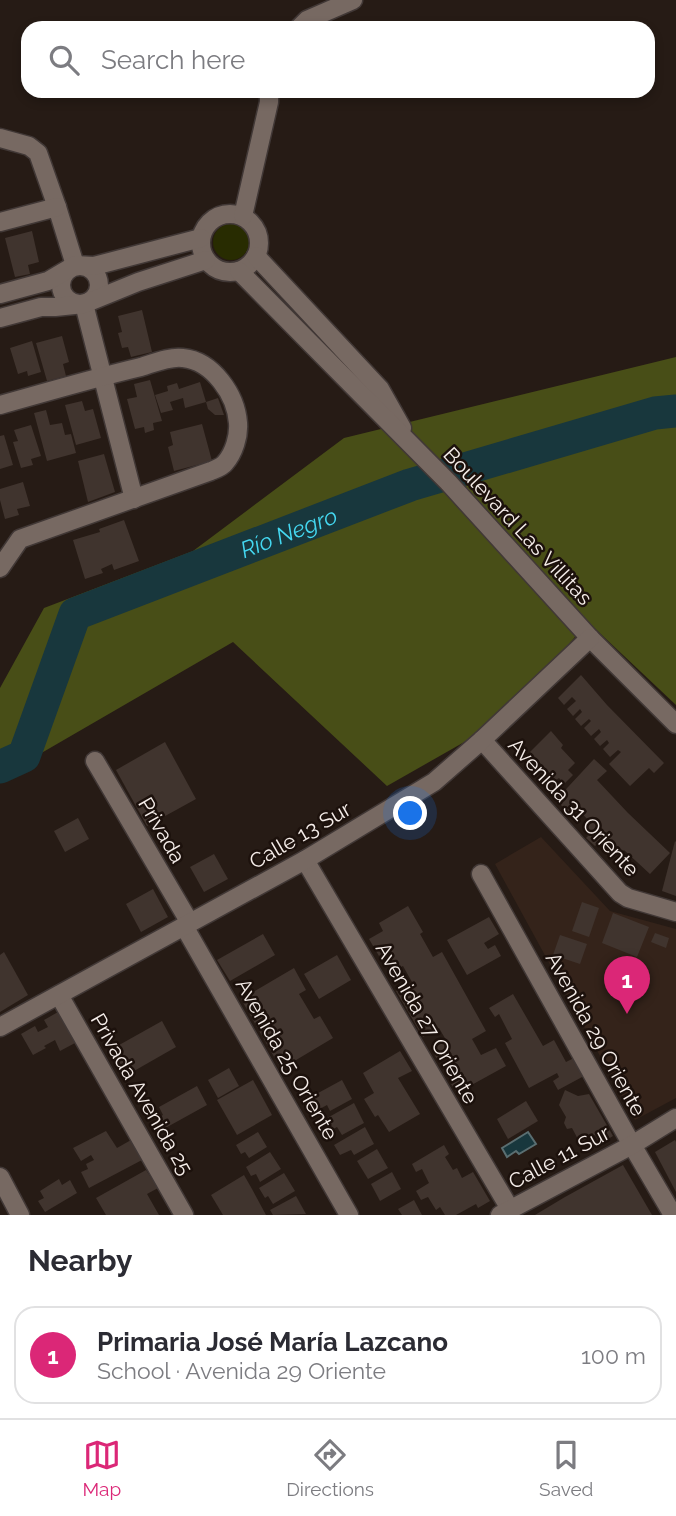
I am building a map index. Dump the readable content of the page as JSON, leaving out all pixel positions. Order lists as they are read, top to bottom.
{
  "streets": {
    "street": [
      "Boulevard Las Villitas",
      "Avenida 31 Oriente",
      "Privada",
      "Calle 13 Sur",
      "Avenida 27 Oriente",
      "Avenida 29 Oriente",
      "Avenida 25 Oriente",
      "Privada Avenida 25",
      "Calle 11 Sur"
    ]
  },
  "crossings": [
    ["Boulevard Las Villitas", "Calle 13 Sur"],
    ["Avenida 31 Oriente", "Calle 13 Sur"],
    ["Privada", "Calle 13 Sur"],
    ["Privada", "Avenida 25 Oriente"],
    ["Calle 13 Sur", "Avenida 27 Oriente"],
    ["Calle 13 Sur", "Avenida 25 Oriente"],
    ["Calle 13 Sur", "Privada Avenida 25"],
    ["Avenida 27 Oriente", "Calle 11 Sur"],
    ["Avenida 29 Oriente", "Calle 11 Sur"]
  ],
  "water": ["Río Negro"],
  "page": {
    "search": "Search here",
    "pins": "1",
    "heading": "Nearby",
    "list": [
      {
        "mark": "1",
        "name": "Primaria José María Lazcano",
        "note": "School · Avenida 29 Oriente",
        "value": "100 m"
      }
    ],
    "nav": ["Map", "Directions", "Saved"]
  }
}
